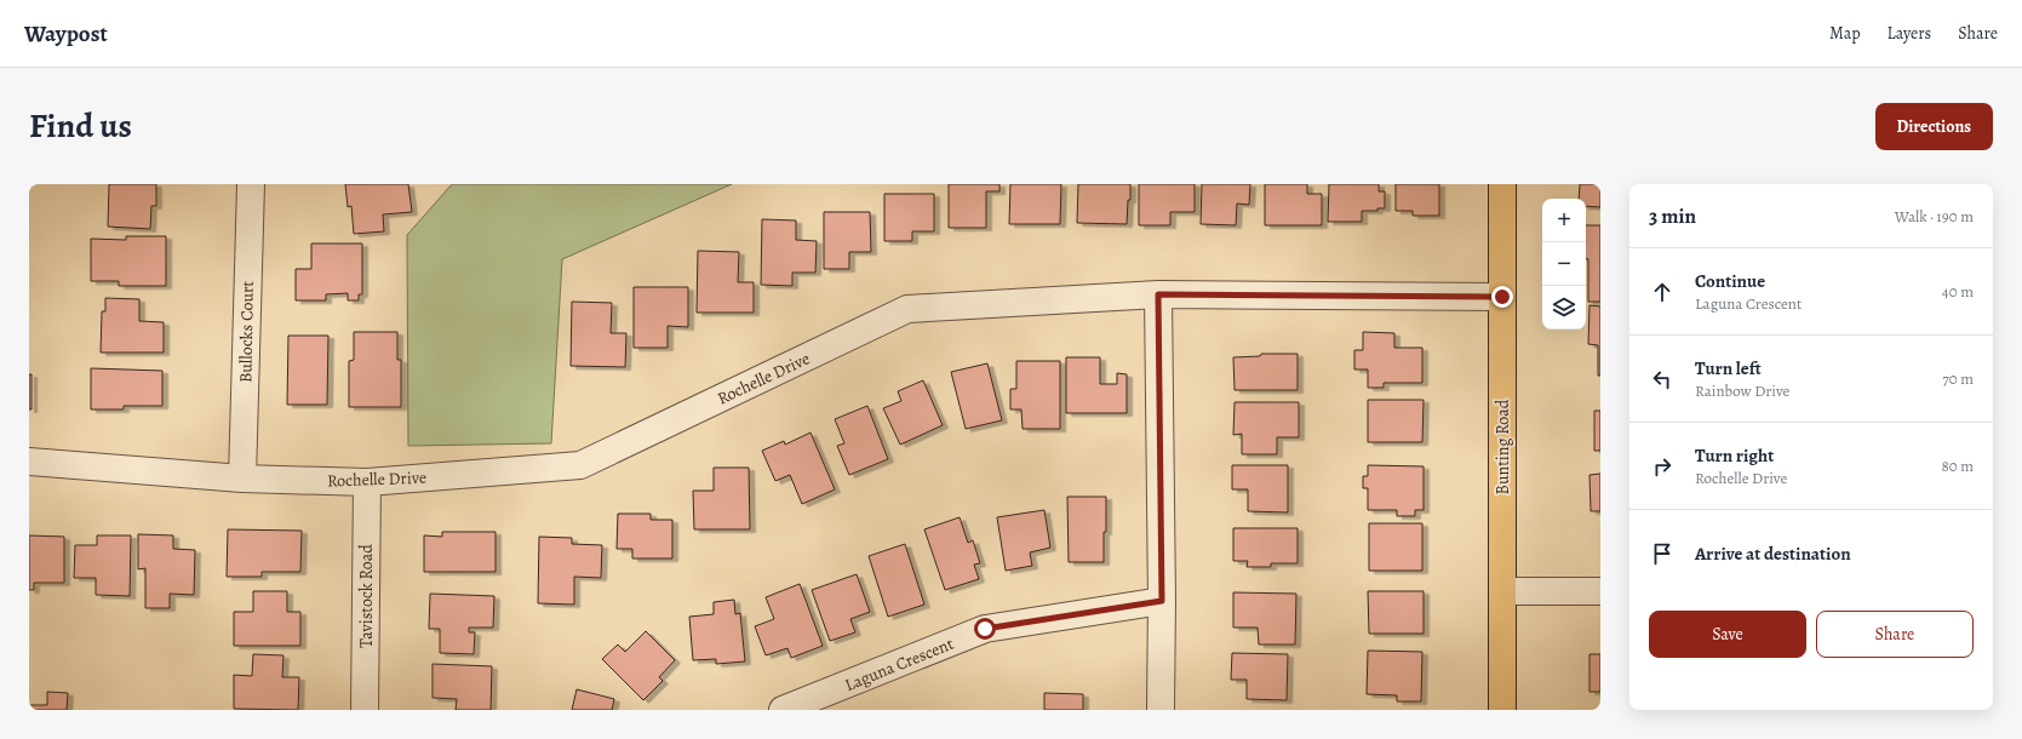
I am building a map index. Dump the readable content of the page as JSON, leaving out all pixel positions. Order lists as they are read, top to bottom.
{
  "streets": {
    "main road": ["Bunting Road"],
    "street": [
      "Bullocks Court",
      "Rochelle Drive",
      "Tavistock Road",
      "Laguna Crescent"
    ]
  },
  "crossings": [
    ["Bullocks Court", "Rochelle Drive"],
    ["Rochelle Drive", "Bunting Road"],
    ["Rochelle Drive", "Tavistock Road"]
  ],
  "page": {
    "header": "Waypost",
    "nav": ["Map", "Layers", "Share"],
    "title": "Find us",
    "buttons": [
      "Directions",
      ["Save", "Share"]
    ],
    "heading": ["3 min", "Walk · 190 m"],
    "map_buttons": ["+", "−"],
    "list": [
      ["Continue", "Laguna Crescent", "40 m"],
      ["Turn left", "Rainbow Drive", "70 m"],
      ["Turn right", "Rochelle Drive", "80 m"],
      "Arrive at destination"
    ]
  }
}
